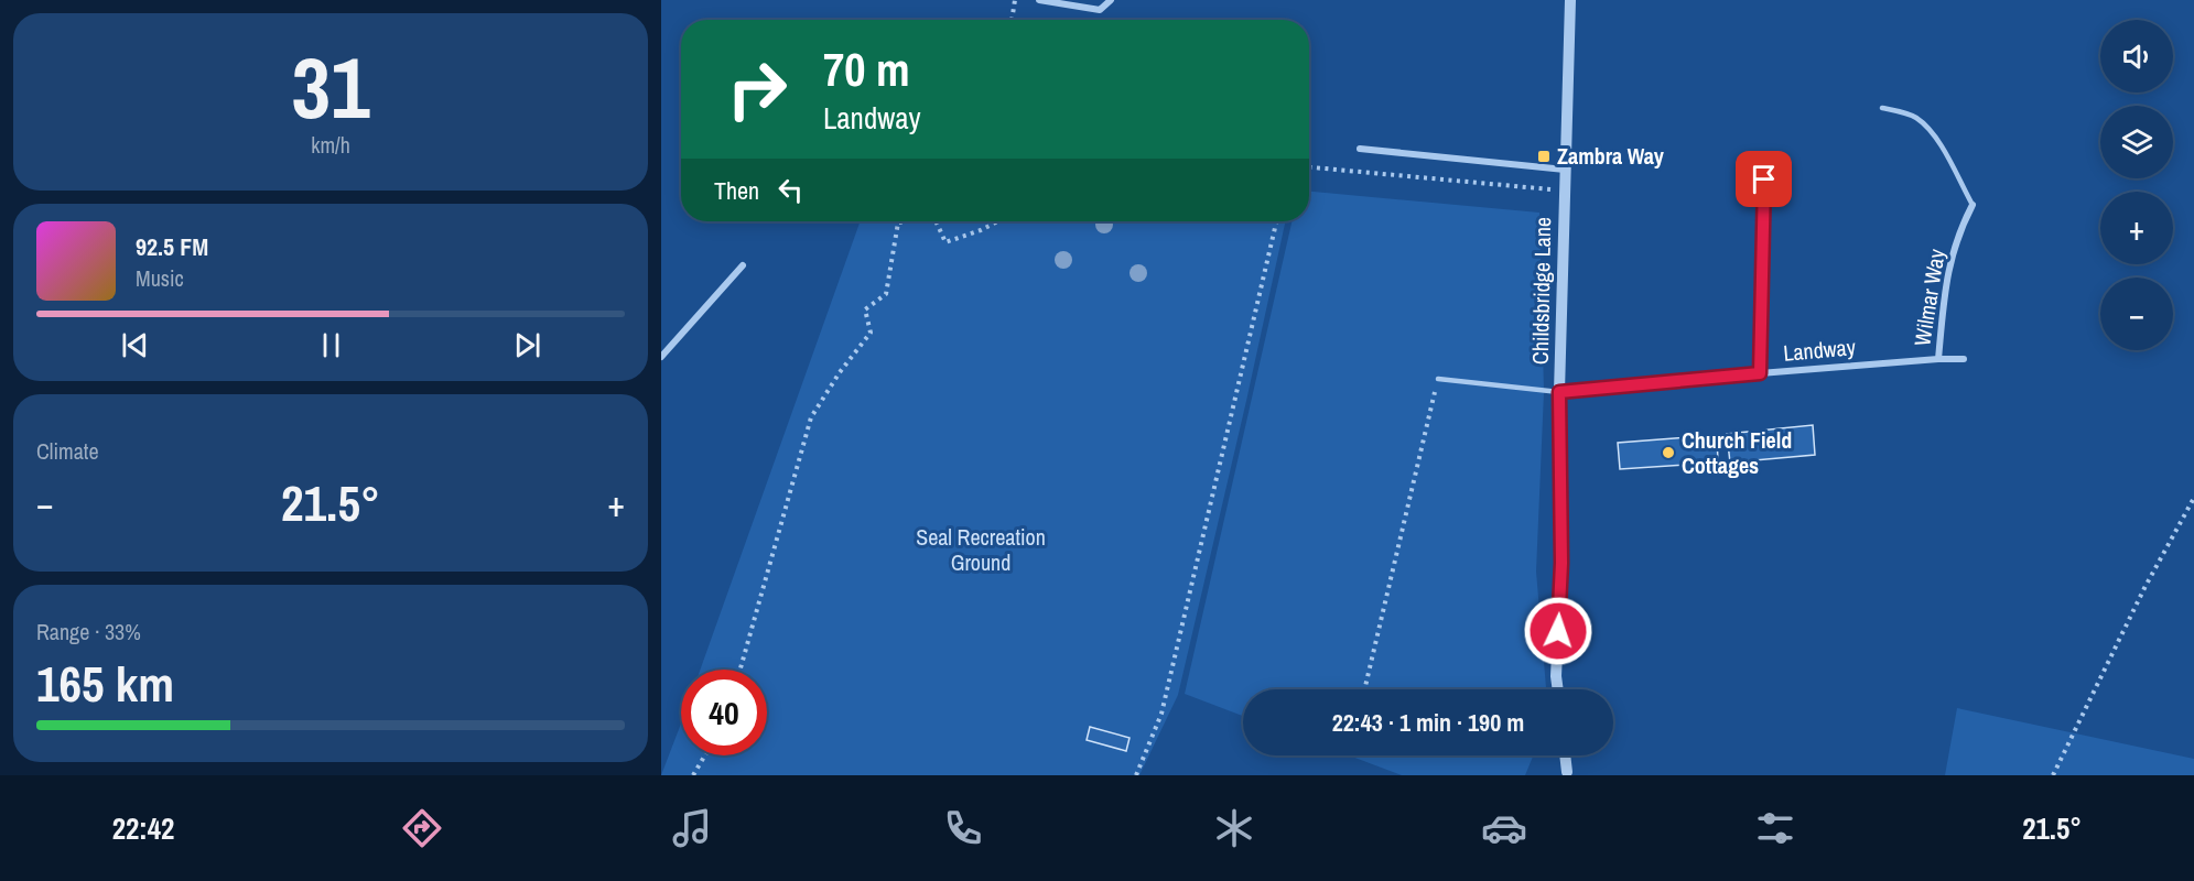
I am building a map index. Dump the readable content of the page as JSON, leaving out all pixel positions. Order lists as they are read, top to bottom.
{
  "streets": {
    "street": ["Childsbridge Lane", "Wilmar Way", "Landway"]
  },
  "crossings": [
    ["Childsbridge Lane", "Landway"],
    ["Wilmar Way", "Landway"]
  ],
  "parks": ["Seal Recreation Ground"],
  "places": {
    "transit": ["Zambra Way"],
    "other": ["Church Field Cottages"]
  },
  "page": {
    "tile": [
      ["31", "km/h"],
      "Climate",
      ["Range · 33%", "165 km"]
    ],
    "map_buttons": ["+", "−"],
    "turn": ["70 m", "Landway"],
    "then": "Then",
    "song": ["92.5 FM", "Music"],
    "heat": ["−", "21.5°", "+"],
    "limit": "40",
    "trip": "22:43 · 1 min · 190 m",
    "tabs": ["22:42", "21.5°"]
  }
}
